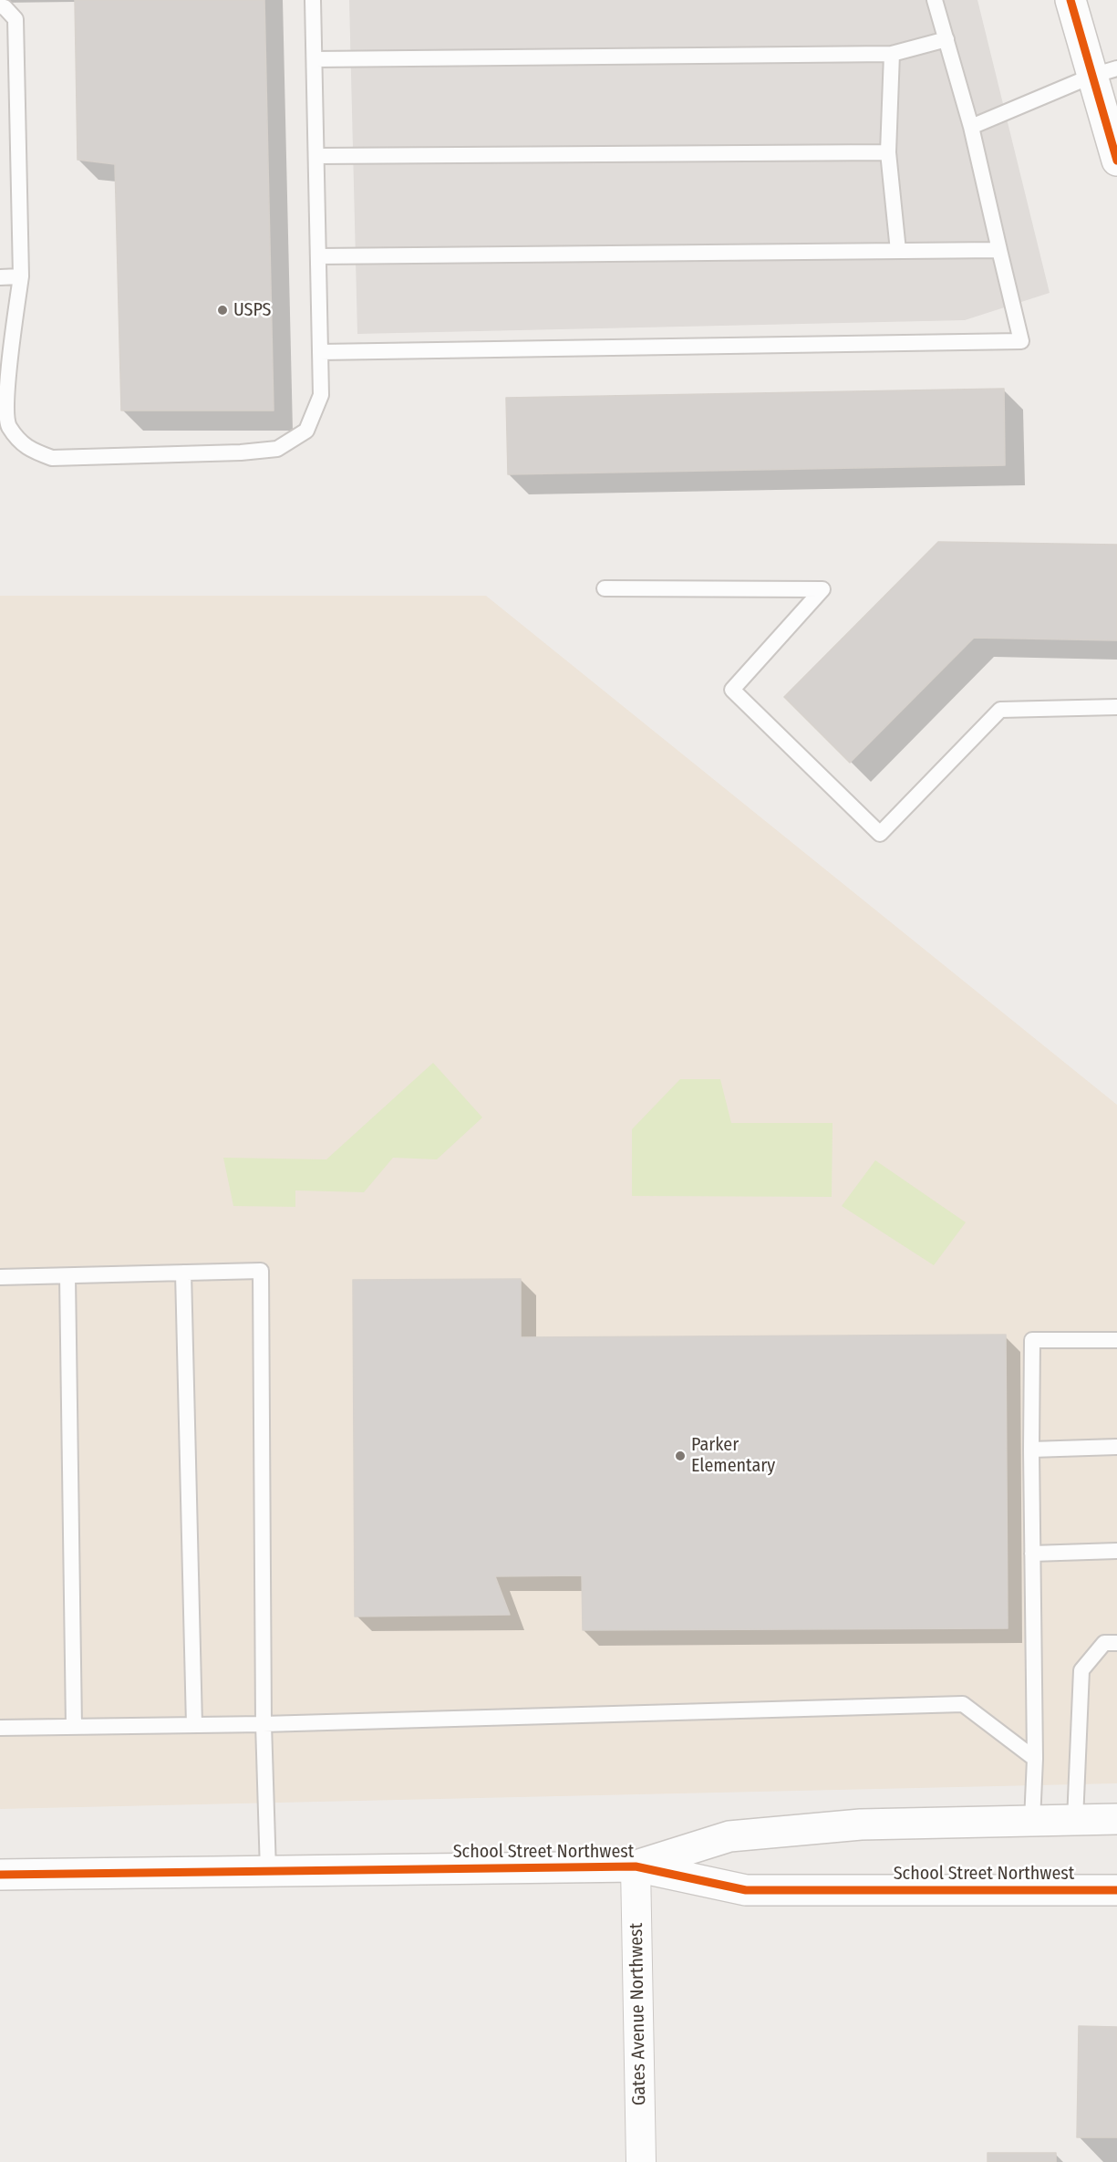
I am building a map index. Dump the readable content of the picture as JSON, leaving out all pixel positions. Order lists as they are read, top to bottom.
{
  "streets": {
    "street": ["School Street Northwest", "Gates Avenue Northwest"]
  },
  "crossings": [
    ["School Street Northwest", "Gates Avenue Northwest"]
  ],
  "places": ["USPS", "Parker Elementary"]
}
